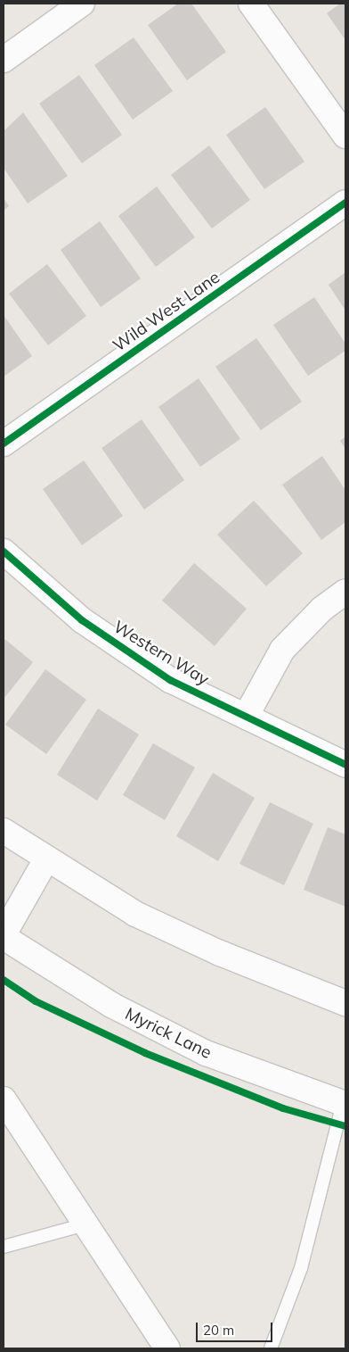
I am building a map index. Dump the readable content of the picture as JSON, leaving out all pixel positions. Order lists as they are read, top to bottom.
{
  "streets": {
    "street": ["Wild West Lane", "Western Way", "Myrick Lane"]
  },
  "scale_bar": "20 m"
}
